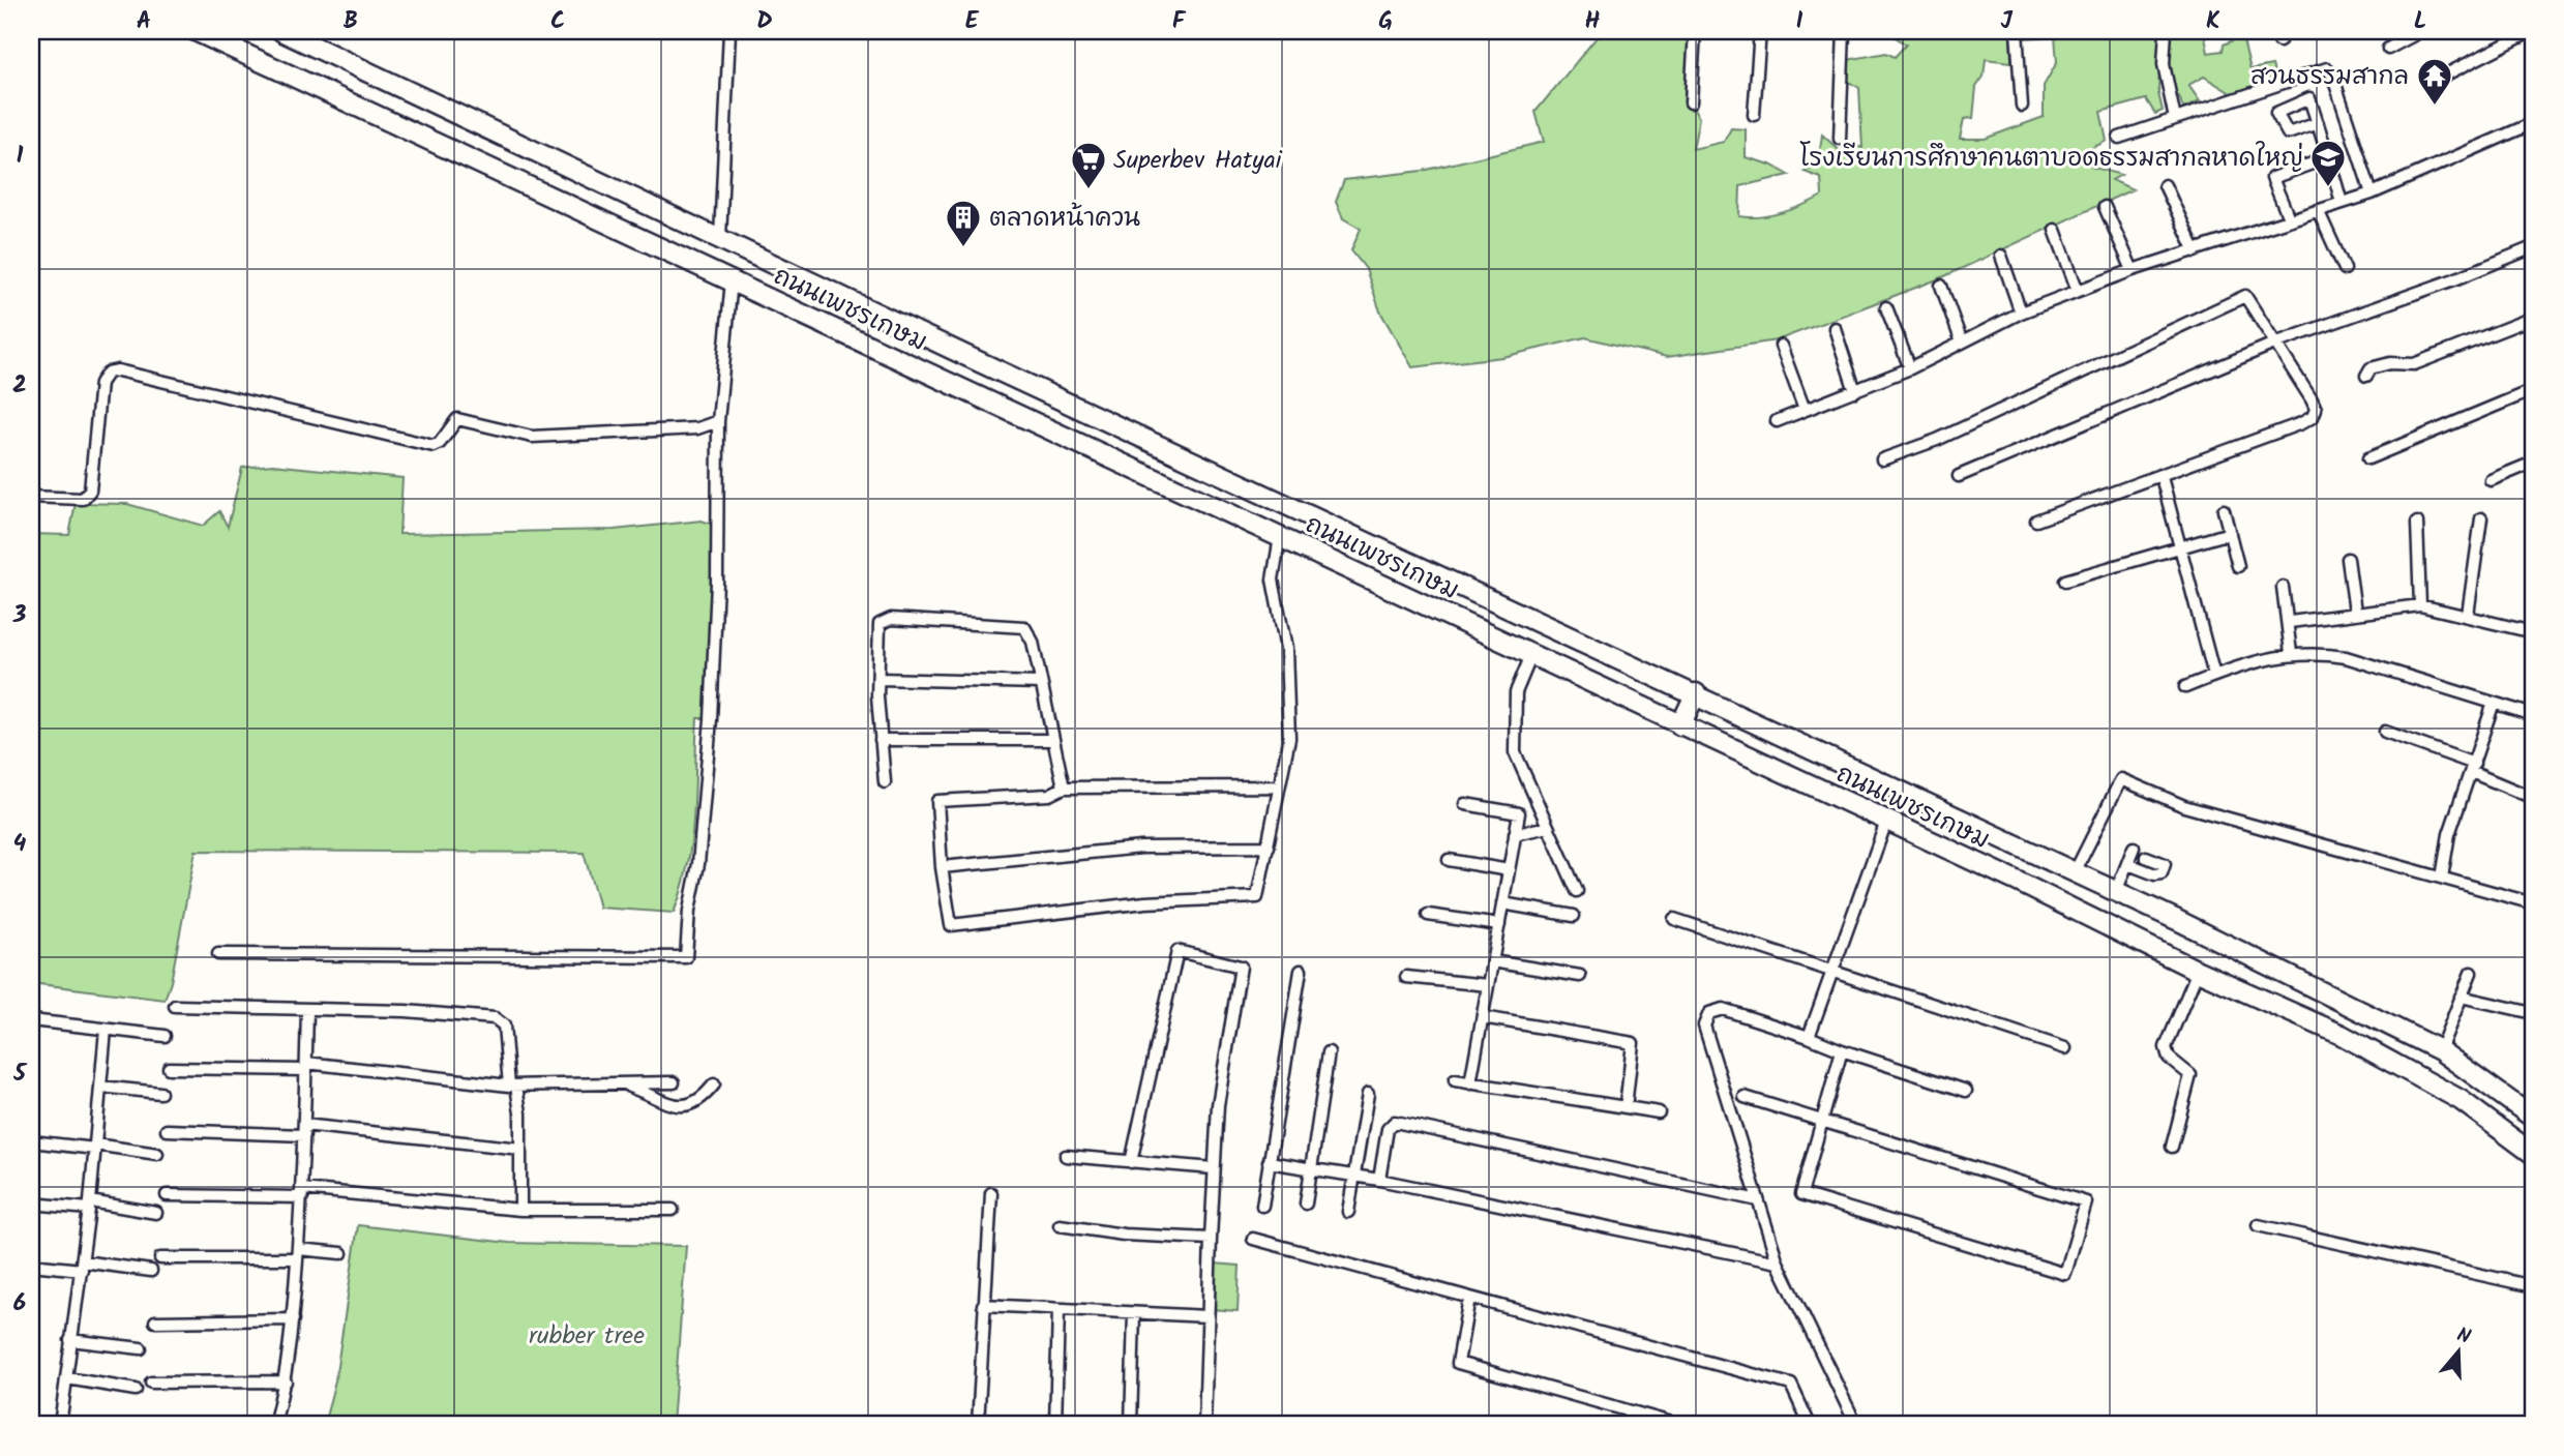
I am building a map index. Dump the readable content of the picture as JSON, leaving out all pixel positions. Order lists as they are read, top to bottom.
{
  "streets": {
    "highway": ["ถนนเพชรเกษม"]
  },
  "parks": ["rubber tree"],
  "places": {
    "temple": ["สวนธรรมสากล"],
    "school or university": ["โรงเรียนการศึกษาคนตาบอดธรรมสากลหาดใหญ่"],
    "supermarket": ["Superbev Hatyai"],
    "building": ["ตลาดหน้าควน"]
  },
  "north": "top",
  "grid": {
    "columns": [
      "A",
      "B",
      "C",
      "D",
      "E",
      "F",
      "G",
      "H",
      "I",
      "J",
      "K",
      "L"
    ],
    "rows": [
      "1",
      "2",
      "3",
      "4",
      "5",
      "6"
    ]
  }
}
